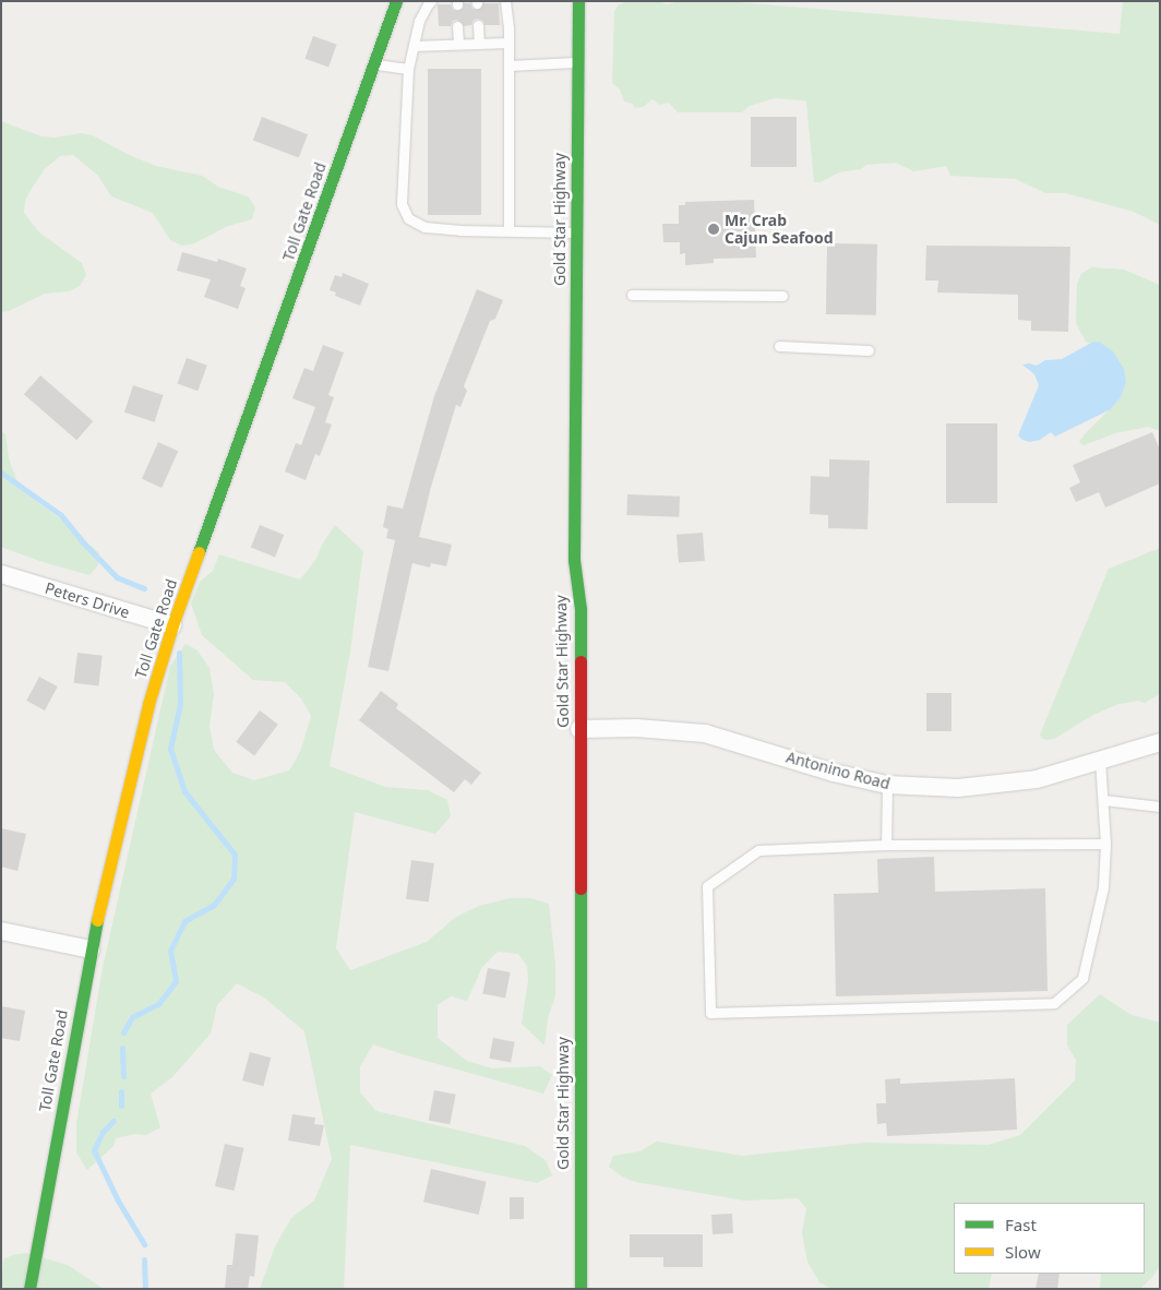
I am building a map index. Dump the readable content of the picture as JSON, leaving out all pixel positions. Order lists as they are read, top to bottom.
{
  "streets": {
    "street": [
      "Toll Gate Road",
      "Gold Star Highway",
      "Peters Drive",
      "Antonino Road"
    ]
  },
  "crossings": [
    ["Toll Gate Road", "Peters Drive"],
    ["Gold Star Highway", "Antonino Road"]
  ],
  "places": ["Mr. Crab Cajun Seafood"],
  "legend": ["Fast", "Slow"]
}
